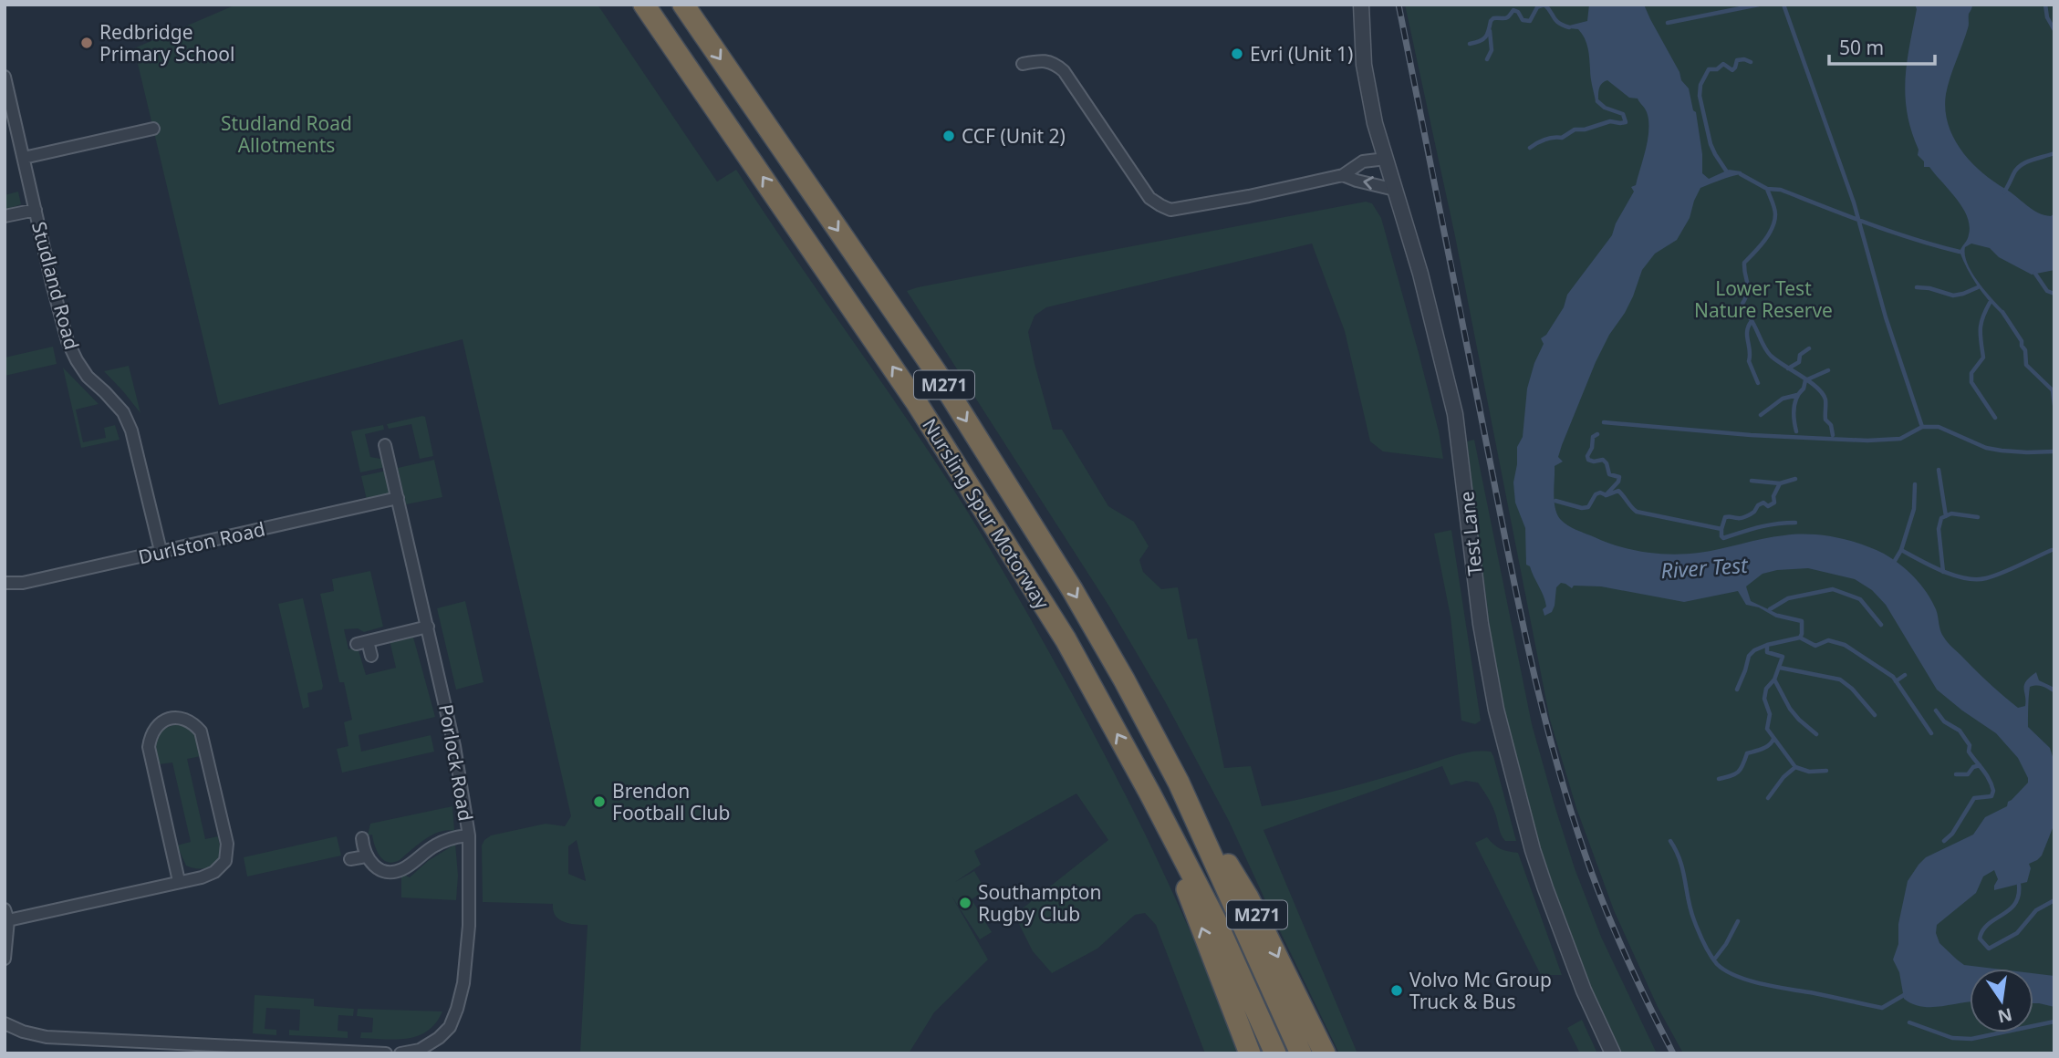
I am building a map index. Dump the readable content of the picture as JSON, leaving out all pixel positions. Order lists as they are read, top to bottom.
{
  "streets": {
    "highway": ["M271", "Nursling Spur Motorway"],
    "street": [
      "Studland Road",
      "Test Lane",
      "Durlston Road",
      "Porlock Road"
    ]
  },
  "crossings": [
    ["Studland Road", "Durlston Road"],
    ["M271", "Nursling Spur Motorway"],
    ["Durlston Road", "Porlock Road"]
  ],
  "water": ["River Test"],
  "parks": ["Studland Road Allotments", "Lower Test Nature Reserve"],
  "places": [
    "Redbridge Primary School",
    "Evri (Unit 1)",
    "CCF (Unit 2)",
    "Brendon Football Club",
    "Southampton Rugby Club",
    "Volvo Mc Group Truck & Bus"
  ],
  "scale_bar": "50 m",
  "north": "bottom"
}
